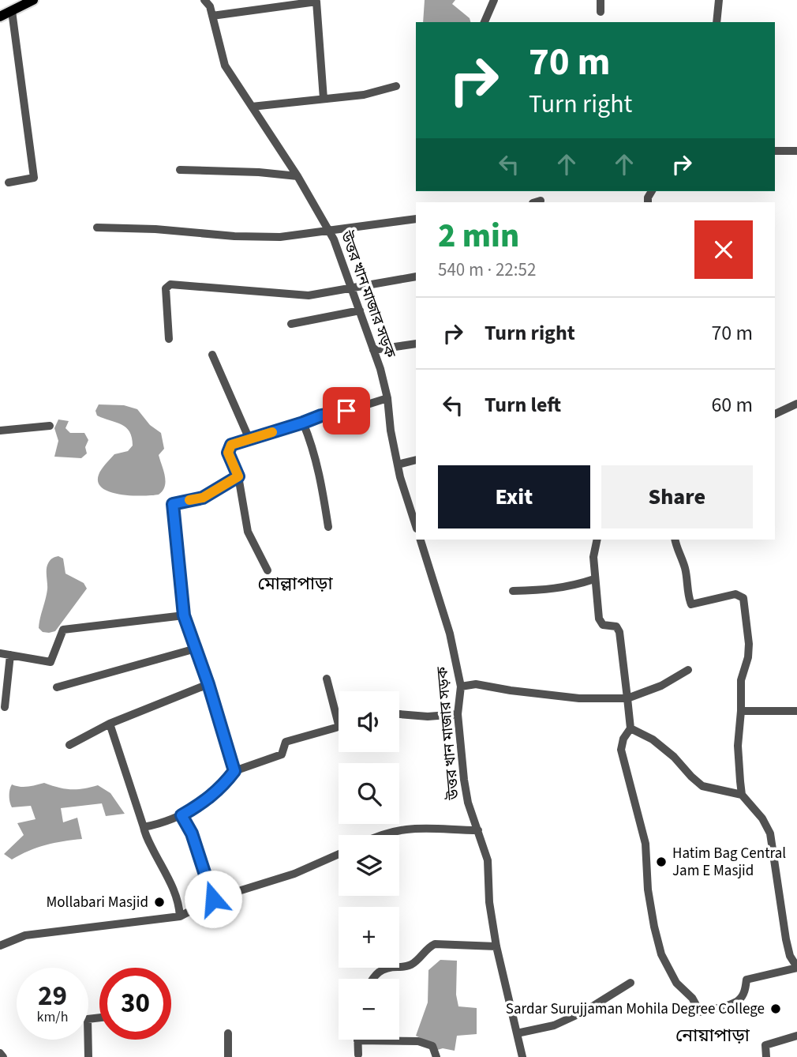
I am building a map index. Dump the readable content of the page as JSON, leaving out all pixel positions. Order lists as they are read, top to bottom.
{
  "streets": {
    "street": ["উত্তর খান মাজার সড়ক"]
  },
  "districts": ["মোল্লাপাড়া", "নোয়াপাড়া"],
  "places": ["Hatim Bag Central Jam E Masjid", "Mollabari Masjid", "Sardar Surujjaman Mohila Degree College"],
  "page": {
    "turn": ["70 m", "Turn right"],
    "heading": ["2 min", "540 m · 22:52"],
    "list": [
      {
        "name": "Turn right",
        "value": "70 m"
      },
      {
        "name": "Turn left",
        "value": "60 m"
      }
    ],
    "buttons": ["Exit", "Share"],
    "map_buttons": ["+", "−"],
    "speed": "29 km/h",
    "limit": "30"
  }
}
